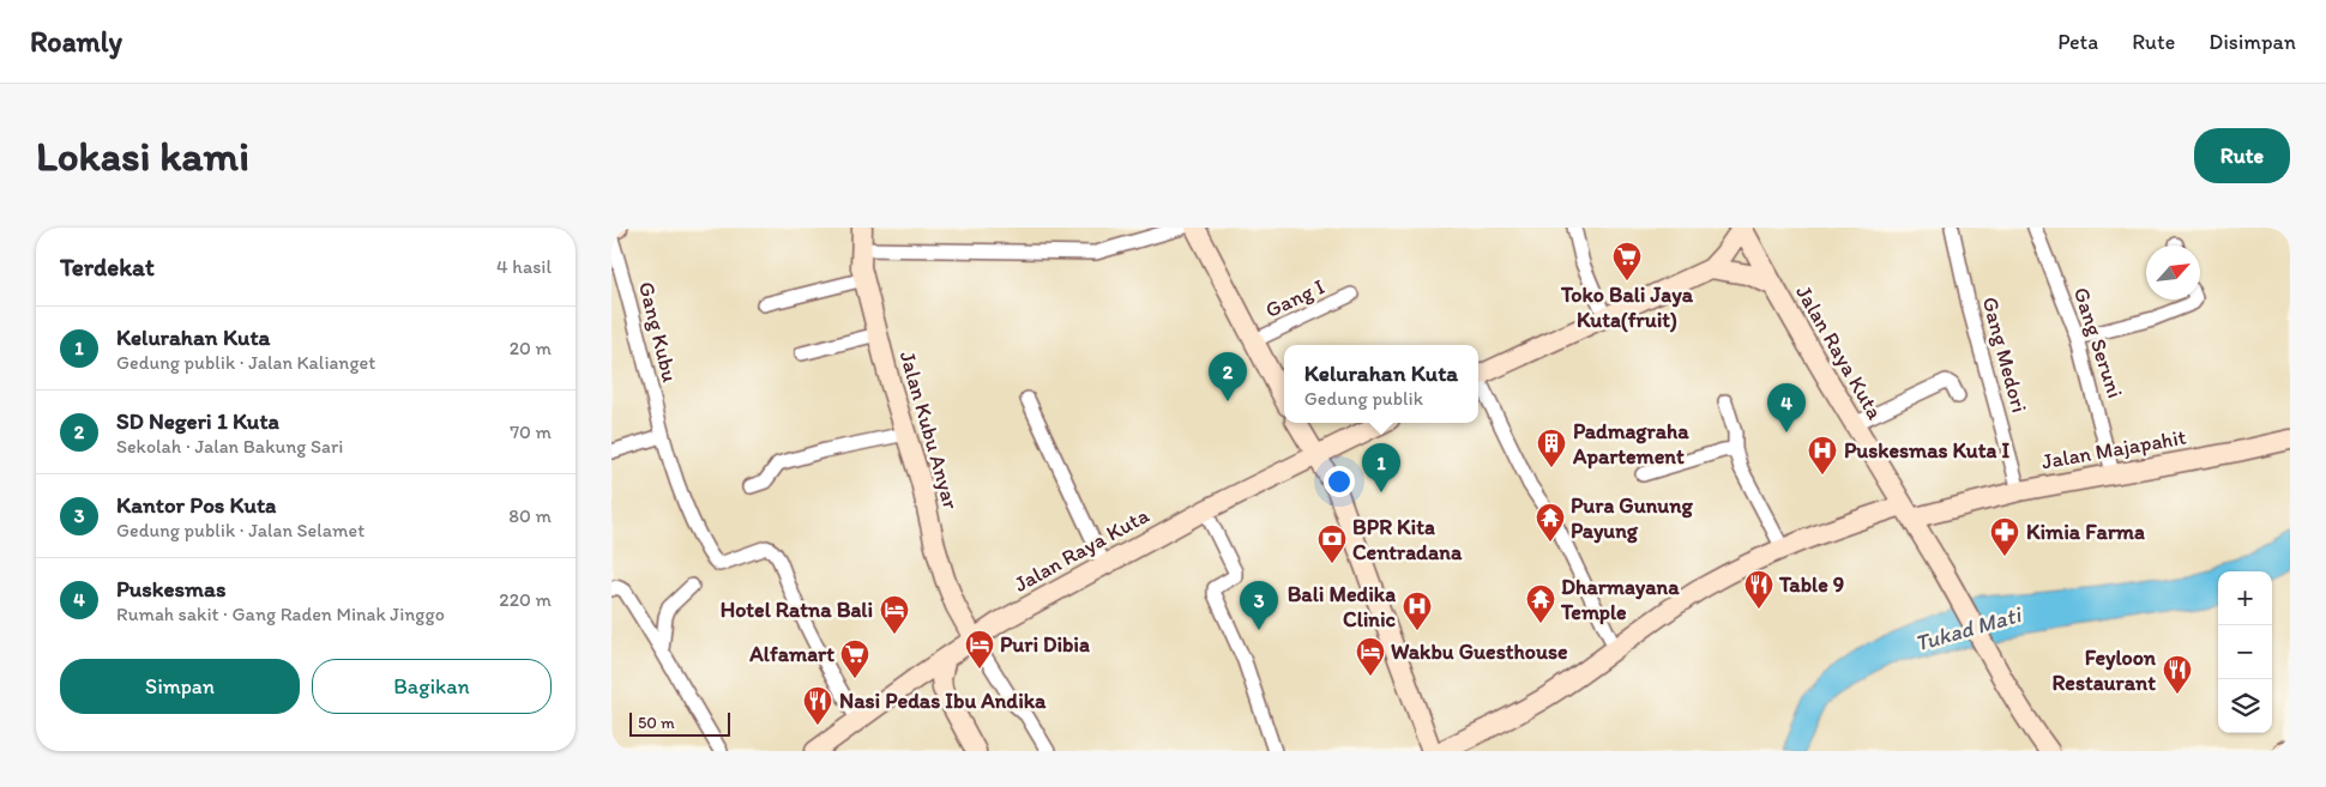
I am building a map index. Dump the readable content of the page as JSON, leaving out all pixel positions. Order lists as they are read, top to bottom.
{
  "streets": {
    "main road": ["Jalan Raya Kuta", "Jalan Kubu Anyar", "Jalan Majapahit"],
    "street": [
      "Gang I",
      "Gang Kubu",
      "Gang Seruni",
      "Gang Medori"
    ]
  },
  "crossings": [
    ["Gang Kubu", "Jalan Raya Kuta"],
    ["Gang Seruni", "Jalan Majapahit"],
    ["Jalan Raya Kuta", "Jalan Kubu Anyar"],
    ["Jalan Raya Kuta", "Jalan Majapahit"],
    ["Gang Medori", "Jalan Majapahit"]
  ],
  "water": ["Tukad Mati"],
  "places": {
    "supermarket": ["Toko Bali Jaya Kuta(fruit)", "Alfamart"],
    "building": ["Padmagraha Apartement"],
    "hospital": ["Puskesmas Kuta I", "Bali Medika Clinic"],
    "temple": ["Pura Gunung Payung", "Dharmayana Temple"],
    "pharmacy": ["Kimia Farma"],
    "bank": ["BPR Kita Centradana"],
    "restaurant": ["Table 9", "Feyloon Restaurant", "Nasi Pedas Ibu Andika"],
    "hotel": ["Hotel Ratna Bali", "Puri Dibia", "Wakbu Guesthouse"]
  },
  "scale_bar": "50 m",
  "north": "top right",
  "page": {
    "header": "Roamly",
    "nav": ["Peta", "Rute", "Disimpan"],
    "buttons": [
      "Rute",
      ["Simpan", "Bagikan"]
    ],
    "title": "Lokasi kami",
    "heading": ["Terdekat", "4 hasil"],
    "list": [
      {
        "mark": "1",
        "name": "Kelurahan Kuta",
        "note": "Gedung publik · Jalan Kalianget",
        "value": "20 m"
      },
      {
        "mark": "2",
        "name": "SD Negeri 1 Kuta",
        "note": "Sekolah · Jalan Bakung Sari",
        "value": "70 m"
      },
      {
        "mark": "3",
        "name": "Kantor Pos Kuta",
        "note": "Gedung publik · Jalan Selamet",
        "value": "80 m"
      },
      {
        "mark": "4",
        "name": "Puskesmas",
        "note": "Rumah sakit · Gang Raden Minak Jinggo",
        "value": "220 m"
      }
    ],
    "popup": ["Kelurahan Kuta", "Gedung publik"],
    "pins": [
      "2",
      "4",
      "1",
      "3"
    ],
    "map_buttons": ["+", "−"],
    "scale": "50 m"
  }
}
